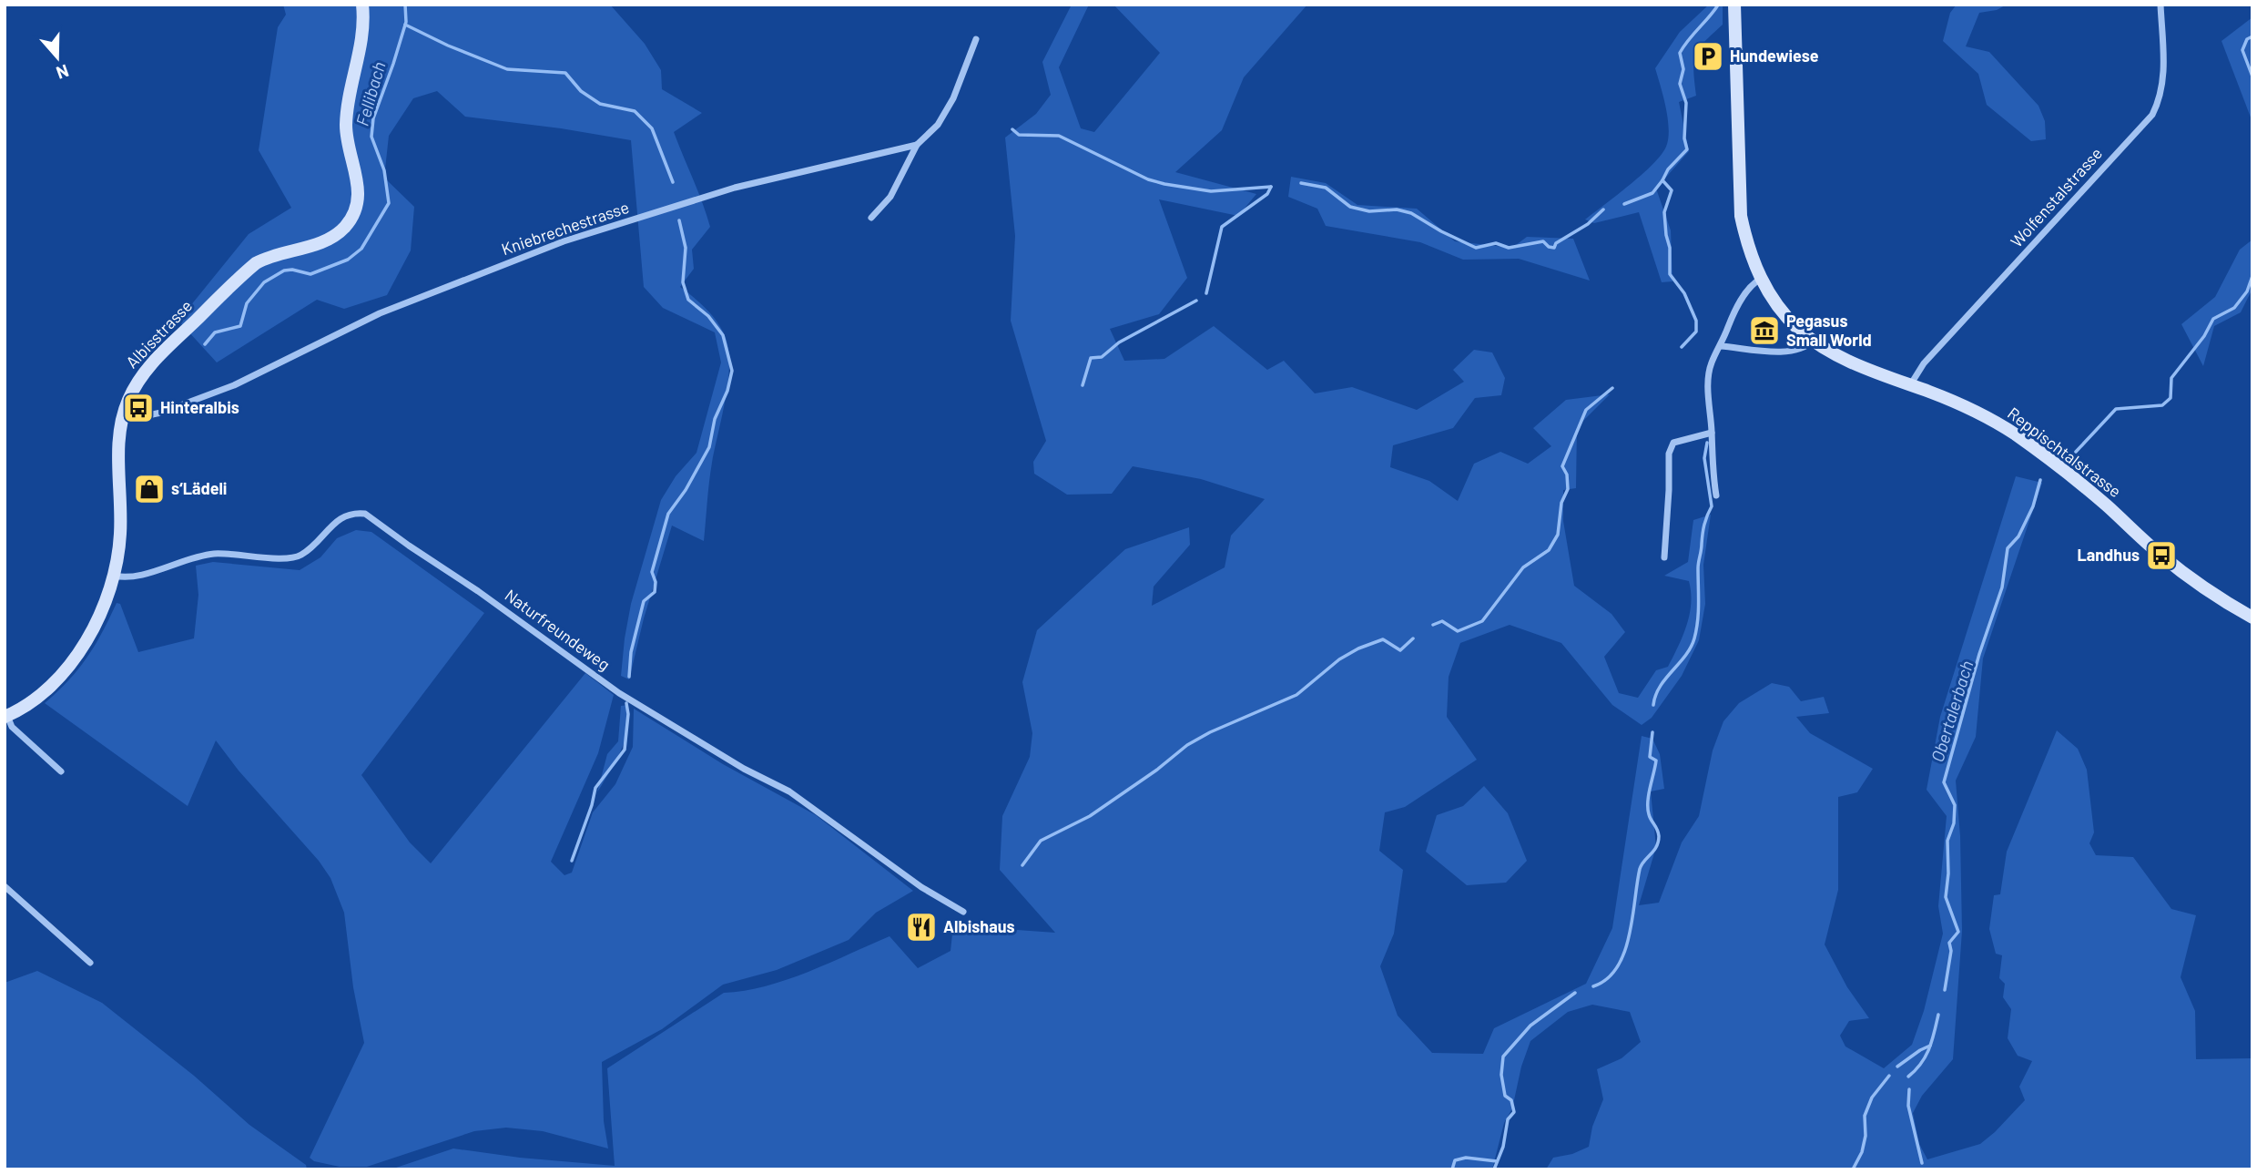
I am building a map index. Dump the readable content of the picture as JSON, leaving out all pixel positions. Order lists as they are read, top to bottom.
{
  "streets": {
    "main road": ["Albisstrasse", "Reppischtalstrasse"],
    "street": ["Wolfenstalstrasse", "Kniebrechestrasse", "Naturfreundeweg"]
  },
  "crossings": [
    ["Wolfenstalstrasse", "Reppischtalstrasse"],
    ["Kniebrechestrasse", "Albisstrasse"],
    ["Albisstrasse", "Naturfreundeweg"]
  ],
  "water": ["Fellibach", "Obertalerbach"],
  "places": {
    "parking": ["Hundewiese"],
    "museum": ["Pegasus Small World"],
    "bus stop": ["Hinteralbis", "Landhus"],
    "shop": ["s‘Lädeli"],
    "restaurant": ["Albishaus"]
  },
  "north": "bottom"
}
